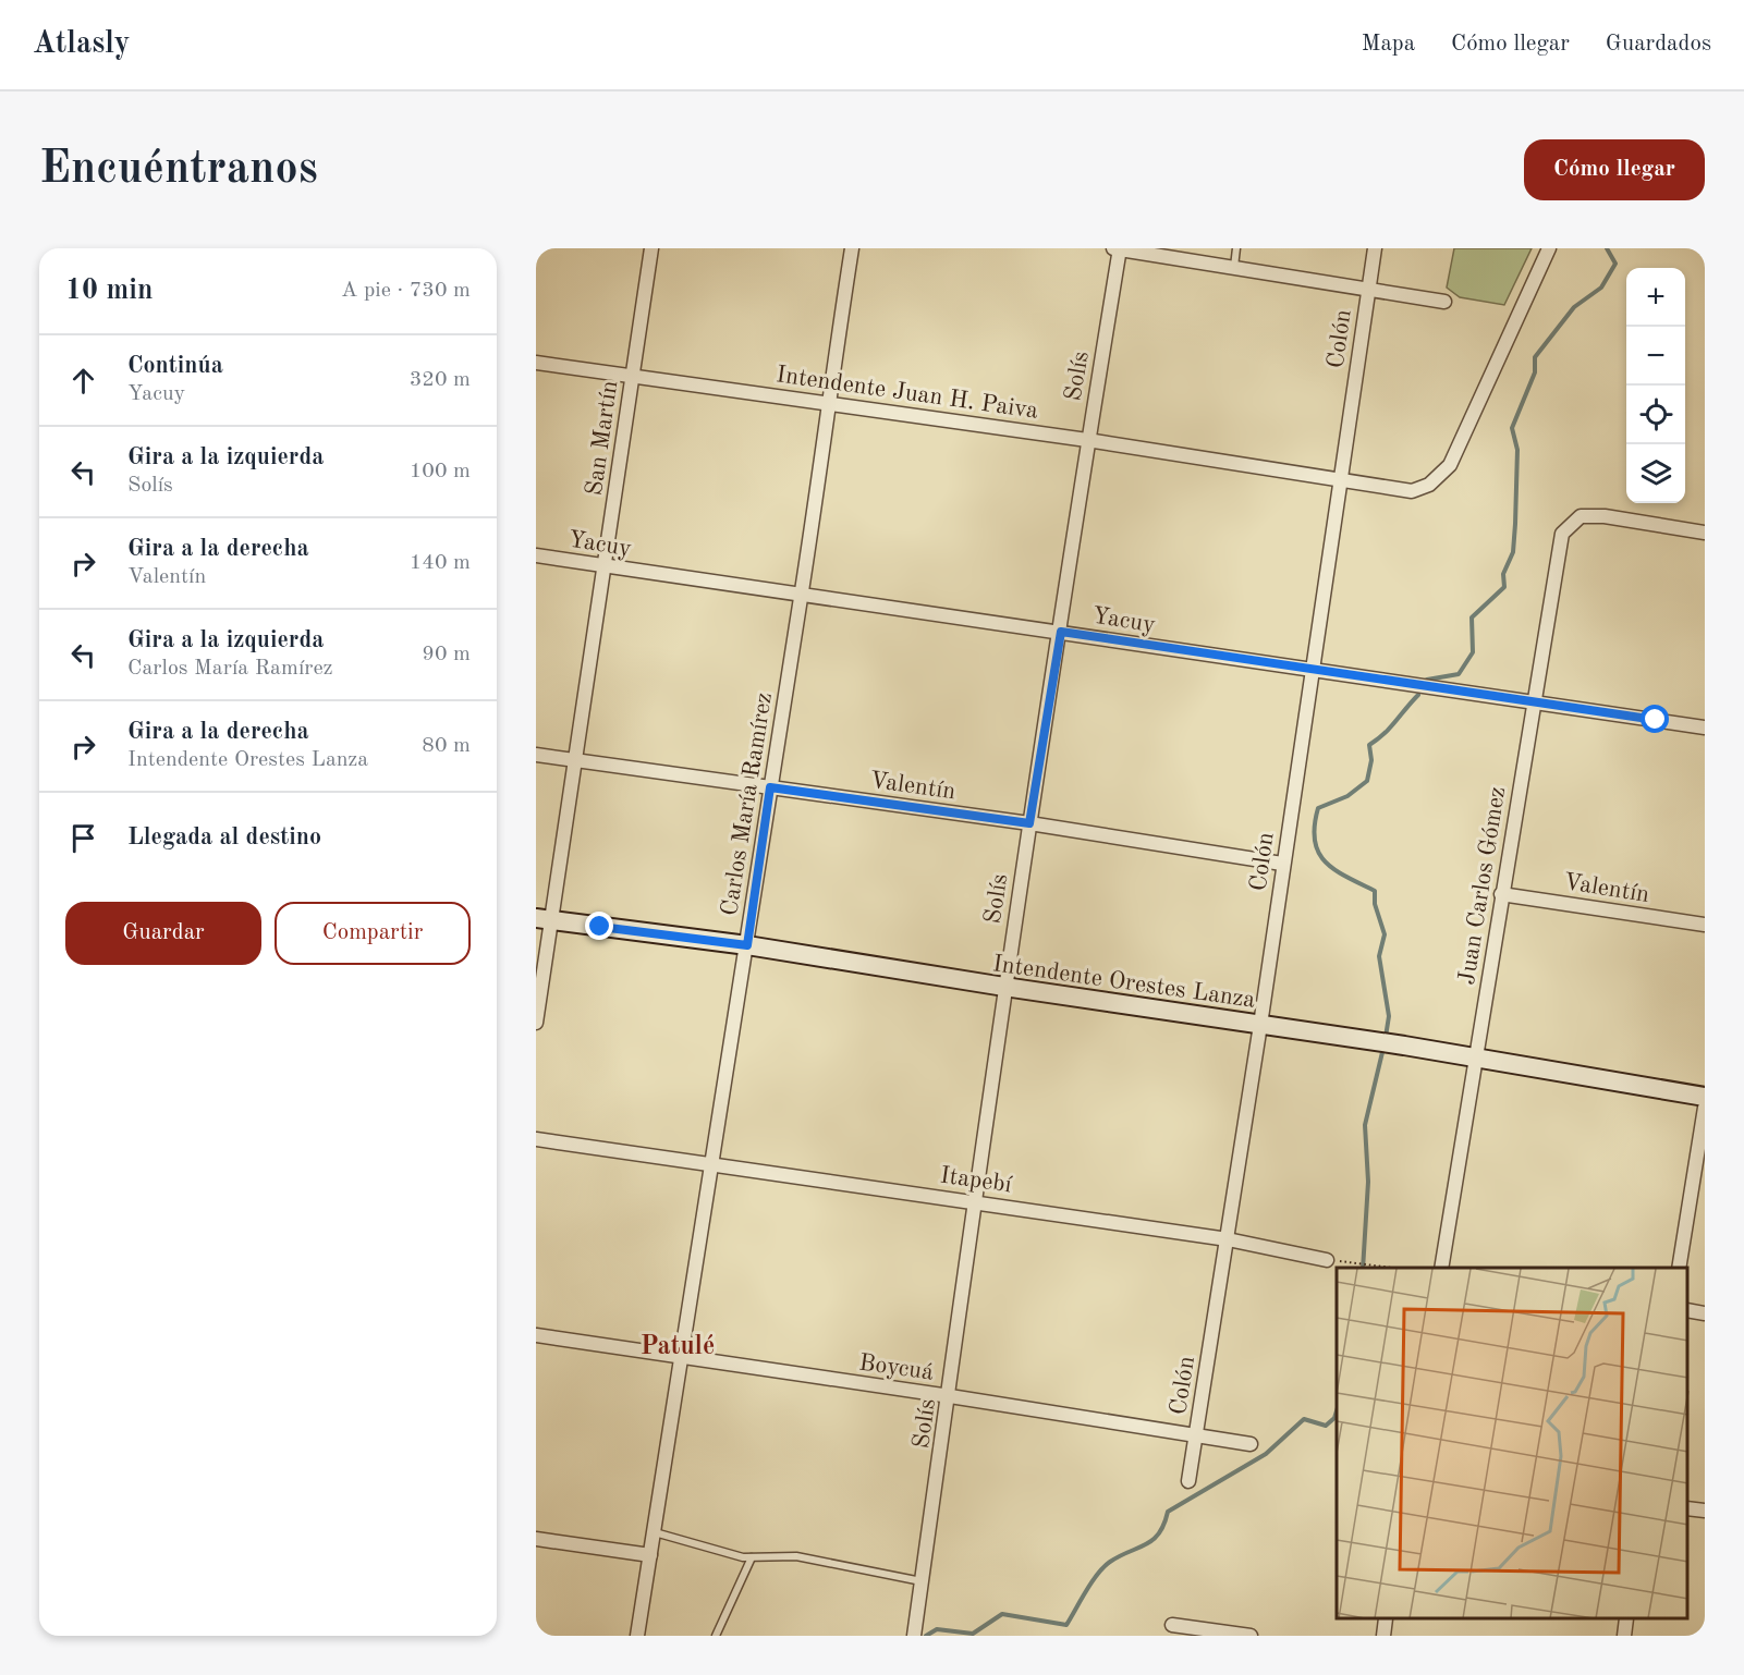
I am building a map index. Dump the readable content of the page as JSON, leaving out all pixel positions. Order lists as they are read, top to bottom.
{
  "streets": {
    "street": [
      "Colón",
      "Solís",
      "Intendente Juan H. Paiva",
      "San Martín",
      "Yacuy",
      "Valentín",
      "Carlos María Ramírez",
      "Juan Carlos Gómez",
      "Intendente Orestes Lanza",
      "Itapebí",
      "Boycuá"
    ]
  },
  "crossings": [
    ["Colón", "Intendente Juan H. Paiva"],
    ["Colón", "Yacuy"],
    ["Colón", "Valentín"],
    ["Colón", "Intendente Orestes Lanza"],
    ["Colón", "Itapebí"],
    ["Colón", "Boycuá"],
    ["Solís", "Intendente Juan H. Paiva"],
    ["Solís", "Yacuy"],
    ["Solís", "Valentín"],
    ["Solís", "Intendente Orestes Lanza"],
    ["Solís", "Itapebí"],
    ["Solís", "Boycuá"],
    ["Intendente Juan H. Paiva", "San Martín"],
    ["Intendente Juan H. Paiva", "Carlos María Ramírez"],
    ["San Martín", "Yacuy"],
    ["San Martín", "Valentín"],
    ["San Martín", "Intendente Orestes Lanza"],
    ["Yacuy", "Carlos María Ramírez"],
    ["Yacuy", "Juan Carlos Gómez"],
    ["Valentín", "Carlos María Ramírez"],
    ["Valentín", "Juan Carlos Gómez"],
    ["Carlos María Ramírez", "Intendente Orestes Lanza"],
    ["Carlos María Ramírez", "Itapebí"],
    ["Carlos María Ramírez", "Boycuá"],
    ["Juan Carlos Gómez", "Intendente Orestes Lanza"]
  ],
  "districts": ["Patulé"],
  "page": {
    "header": "Atlasly",
    "nav": ["Mapa", "Cómo llegar", "Guardados"],
    "buttons": [
      "Cómo llegar",
      ["Guardar", "Compartir"]
    ],
    "title": "Encuéntranos",
    "heading": ["10 min", "A pie · 730 m"],
    "map_buttons": ["+", "−"],
    "list": [
      ["Continúa", "Yacuy", "320 m"],
      ["Gira a la izquierda", "Solís", "100 m"],
      ["Gira a la derecha", "Valentín", "140 m"],
      ["Gira a la izquierda", "Carlos María Ramírez", "90 m"],
      ["Gira a la derecha", "Intendente Orestes Lanza", "80 m"],
      "Llegada al destino"
    ]
  }
}
